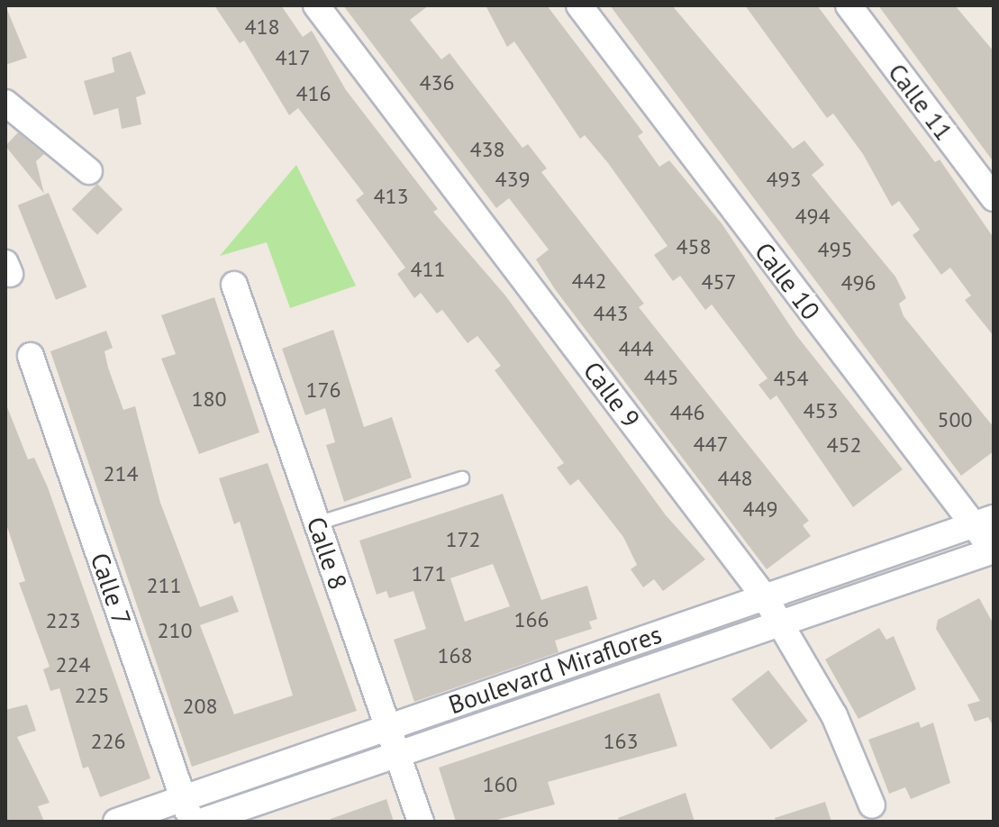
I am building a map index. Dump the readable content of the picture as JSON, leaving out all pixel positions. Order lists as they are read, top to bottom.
{
  "streets": {
    "street": [
      "Calle 11",
      "Calle 10",
      "Calle 9",
      "Calle 8",
      "Calle 7",
      "Boulevard Miraflores"
    ]
  },
  "crossings": [
    ["Calle 10", "Boulevard Miraflores"],
    ["Calle 9", "Boulevard Miraflores"],
    ["Calle 8", "Boulevard Miraflores"],
    ["Calle 7", "Boulevard Miraflores"]
  ],
  "house_numbers": [
    "418",
    "417",
    "436",
    "416",
    "438",
    "439",
    "493",
    "413",
    "494",
    "458",
    "495",
    "411",
    "442",
    "457",
    "496",
    "443",
    "444",
    "445",
    "454",
    "176",
    "180",
    "453",
    "446",
    "500",
    "447",
    "452",
    "214",
    "448",
    "449",
    "172",
    "171",
    "211",
    "166",
    "223",
    "210",
    "168",
    "224",
    "225",
    "208",
    "226",
    "163",
    "160"
  ]
}
